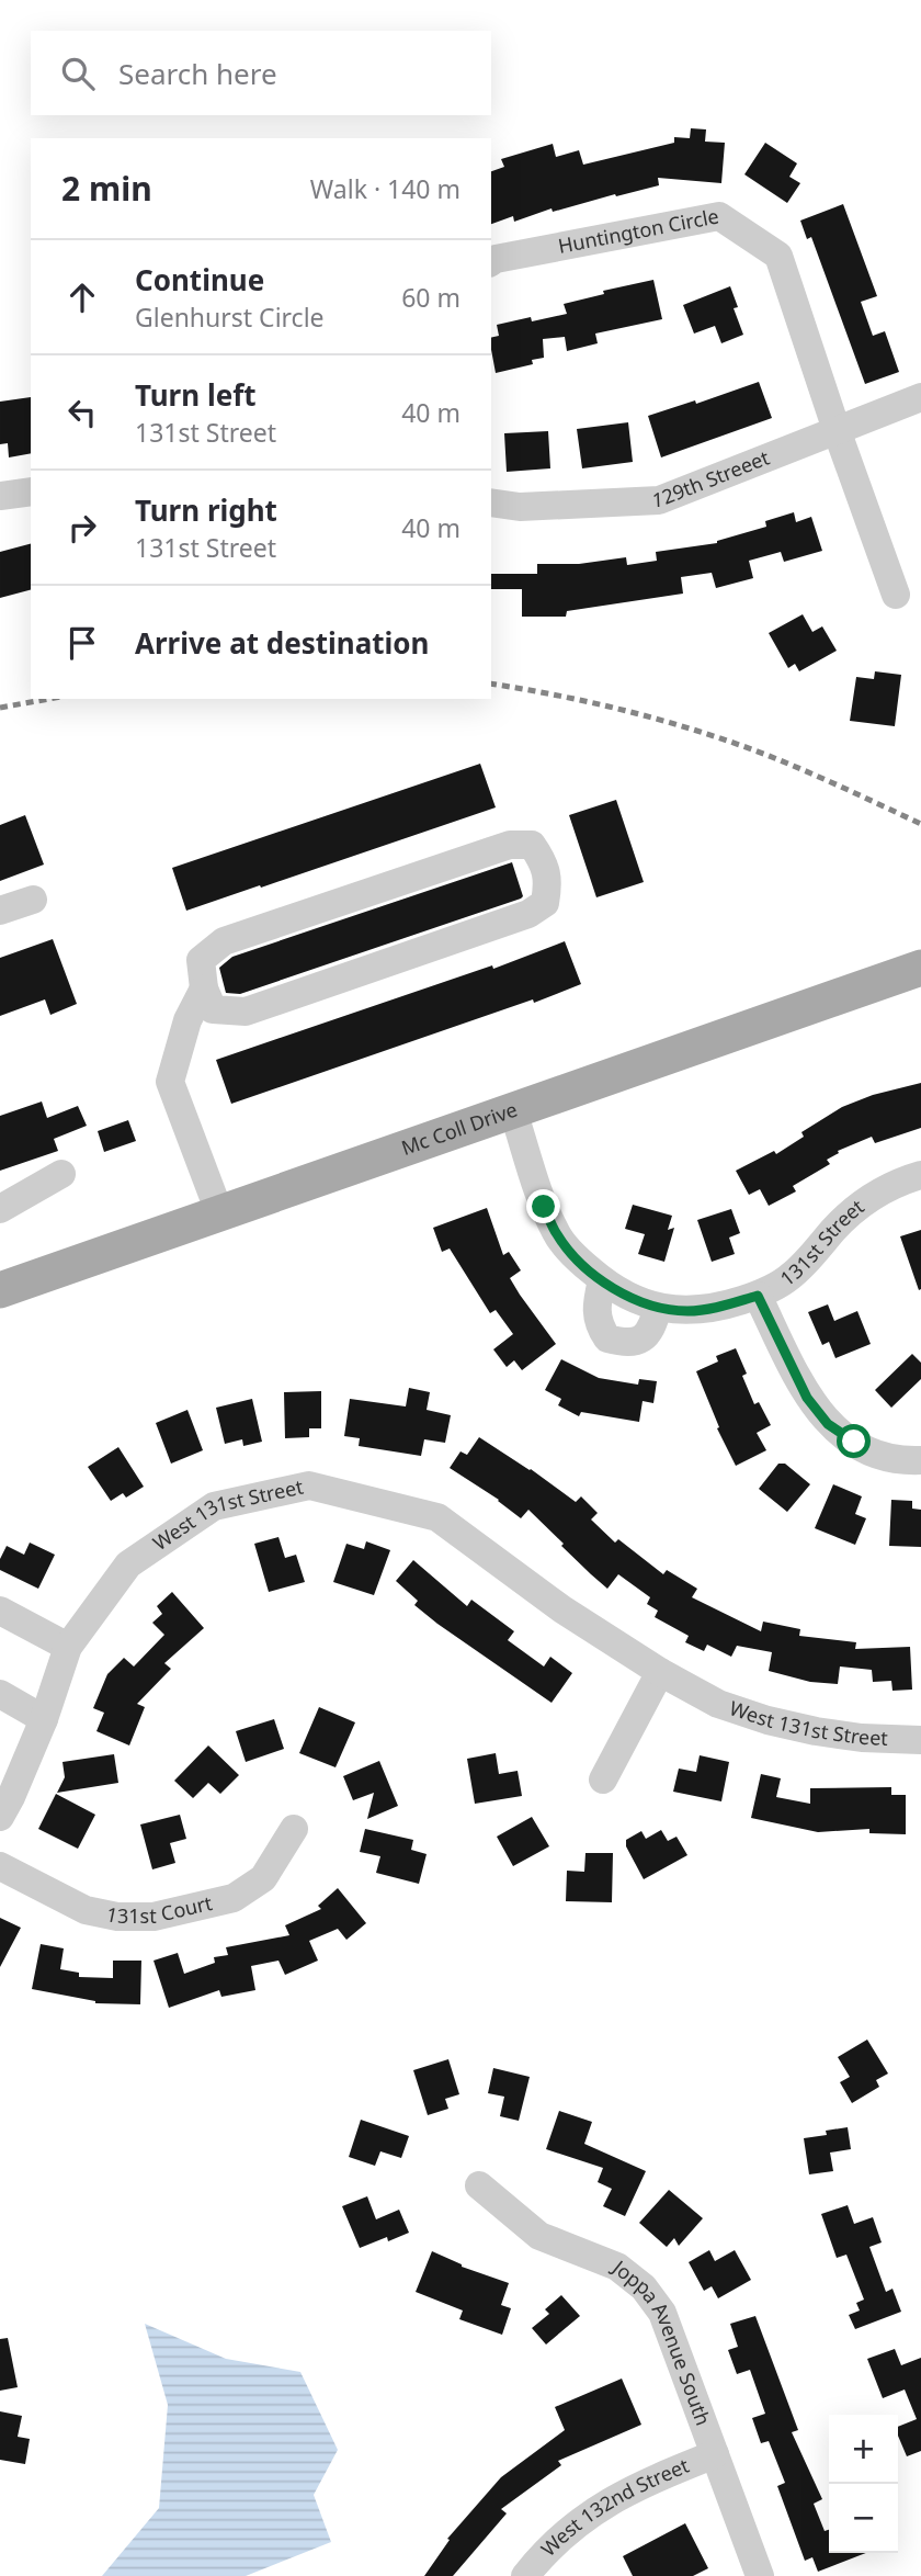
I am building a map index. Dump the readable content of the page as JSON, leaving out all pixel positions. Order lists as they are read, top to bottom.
{
  "streets": {
    "main road": ["Mc Coll Drive"],
    "street": [
      "Huntington Circle",
      "129th Streeet",
      "131st Street",
      "West 131st Street",
      "131st Court",
      "Joppa Avenue South",
      "West 132nd Street"
    ]
  },
  "crossings": [
    ["Huntington Circle", "129th Streeet"],
    ["Mc Coll Drive", "131st Street"],
    ["Joppa Avenue South", "West 132nd Street"]
  ],
  "page": {
    "search": "Search here",
    "heading": ["2 min", "Walk · 140 m"],
    "list": [
      ["Continue", "Glenhurst Circle", "60 m"],
      ["Turn left", "131st Street", "40 m"],
      ["Turn right", "131st Street", "40 m"],
      "Arrive at destination"
    ],
    "map_buttons": ["+", "−"]
  }
}
